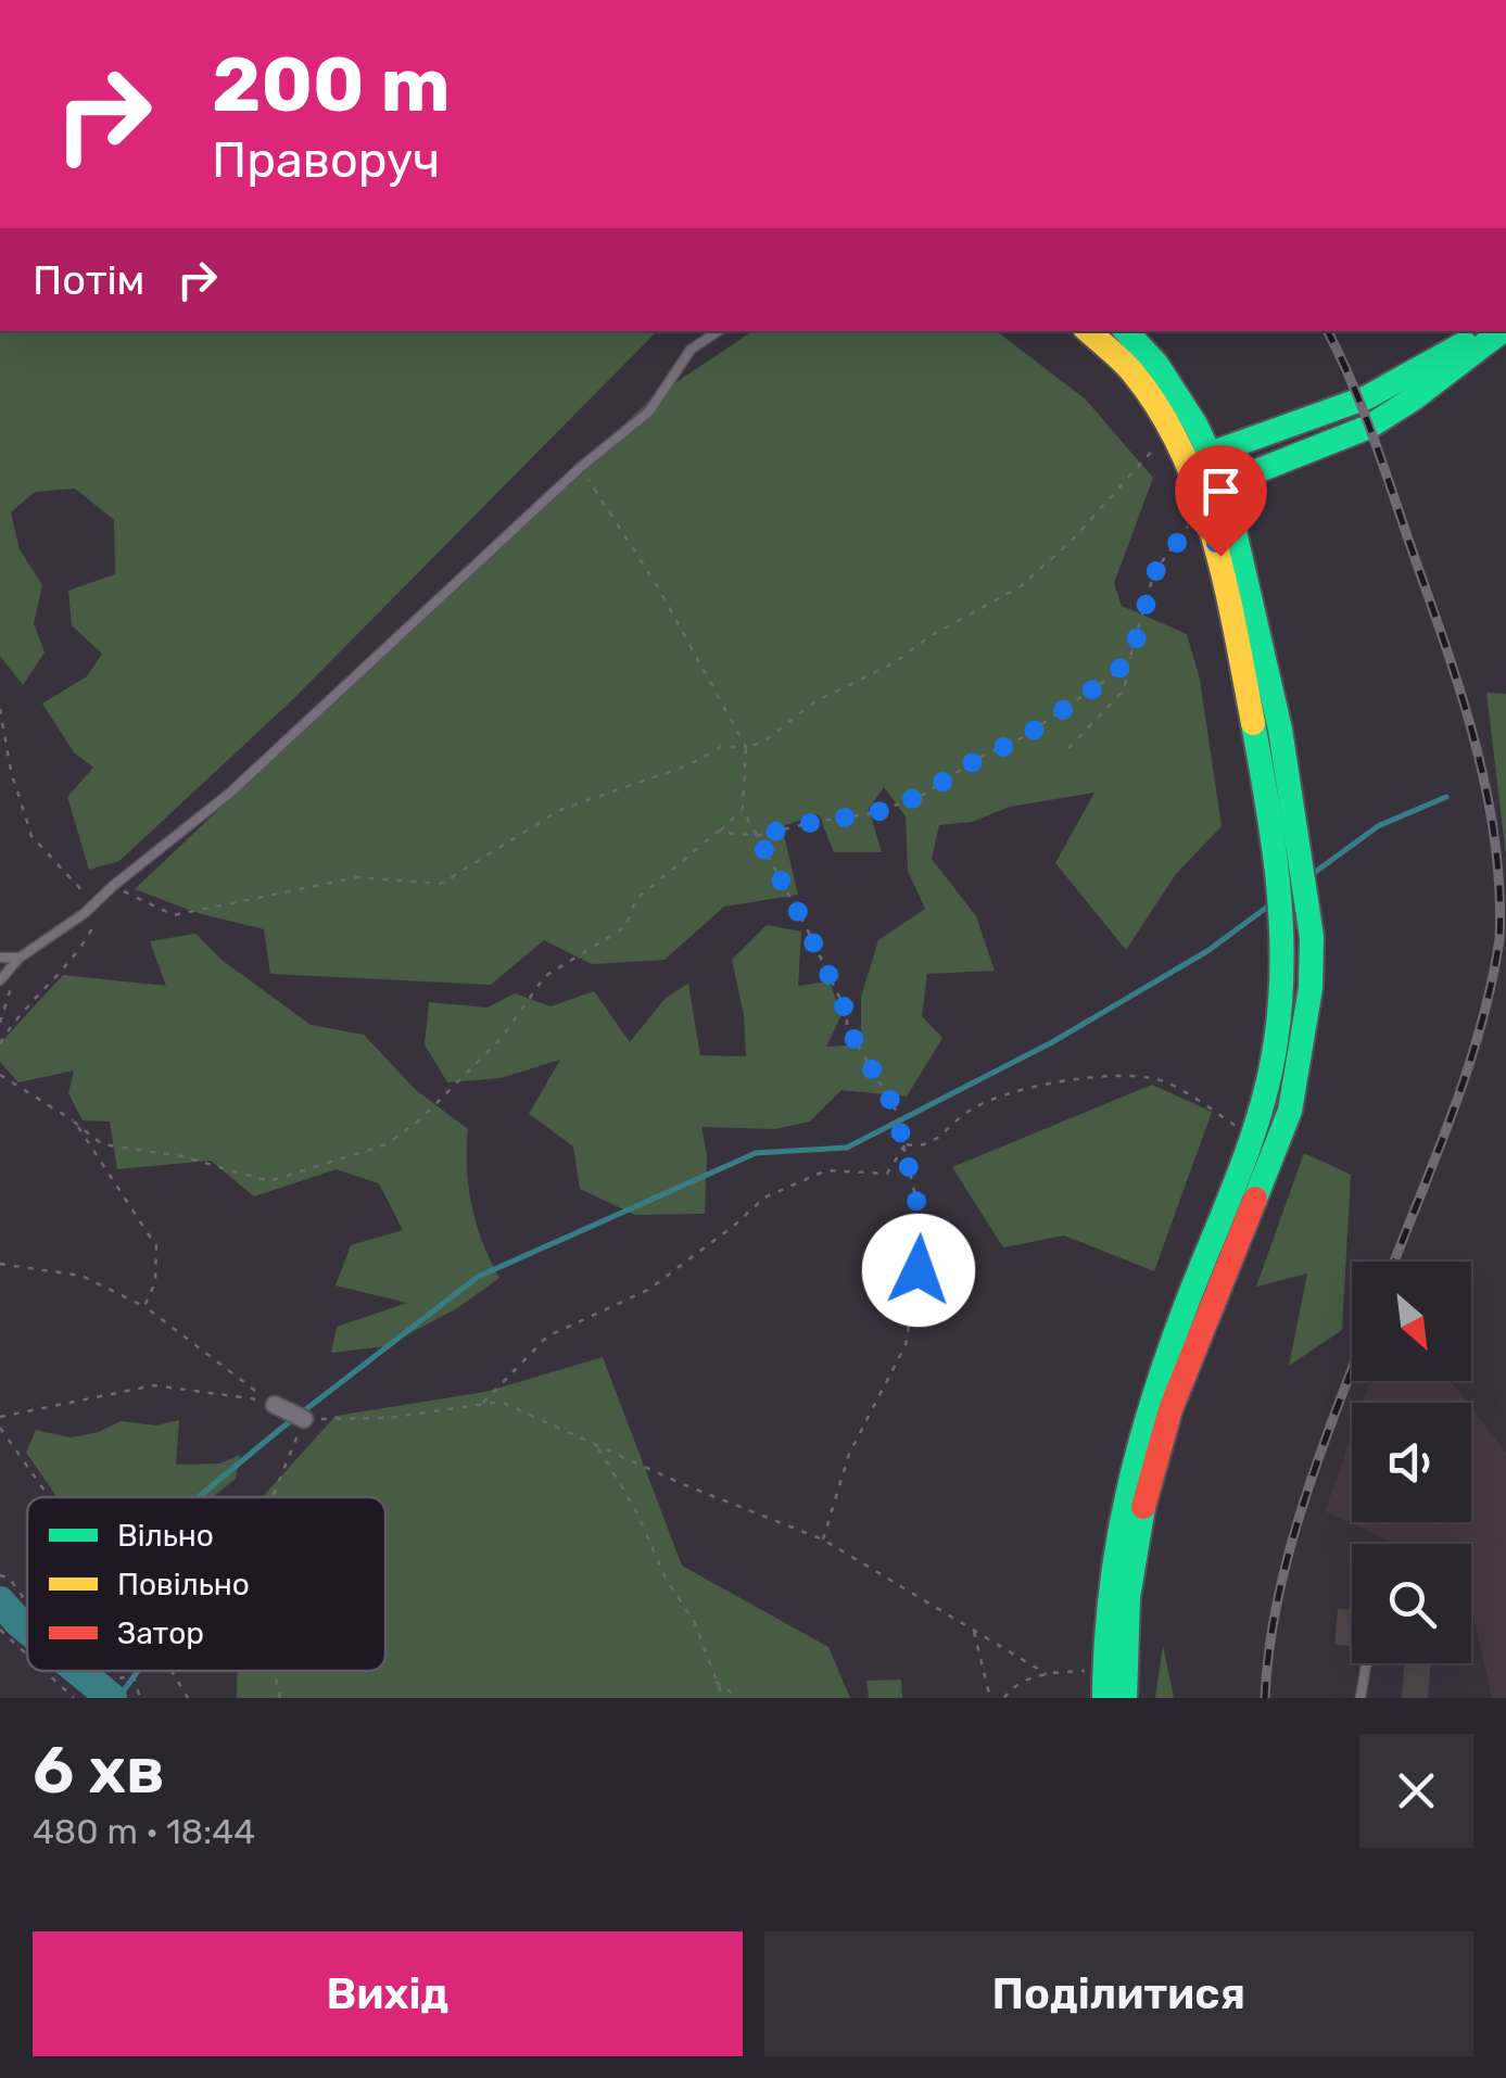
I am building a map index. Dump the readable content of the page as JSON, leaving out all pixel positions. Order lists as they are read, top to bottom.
{
  "legend": ["Вільно", "Повільно", "Затор"],
  "north": "bottom right",
  "page": {
    "turn": ["200 m", "Праворуч"],
    "then": "Потім",
    "heading": ["6 хв", "480 m · 18:44"],
    "buttons": ["Вихід", "Поділитися"]
  }
}
